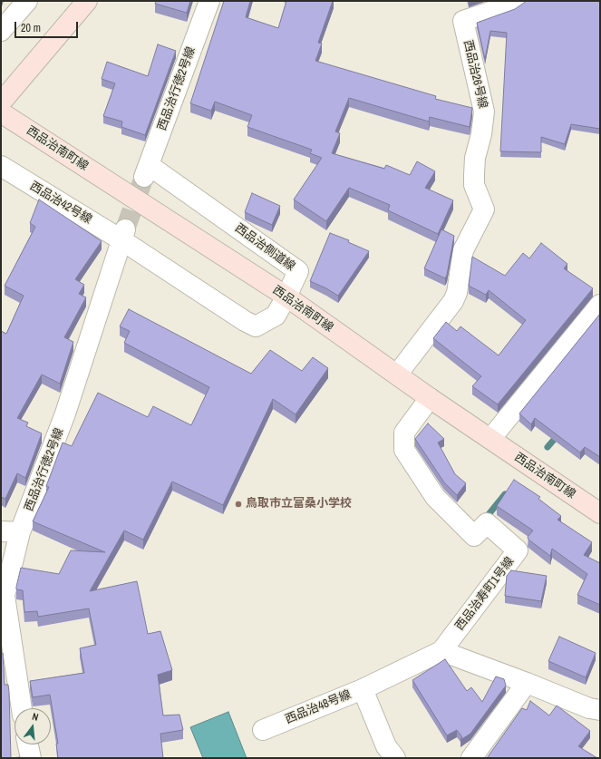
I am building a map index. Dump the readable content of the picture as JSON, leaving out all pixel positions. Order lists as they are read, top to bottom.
{
  "streets": {
    "street": [
      "西品治26号線",
      "西品治行徳2号線",
      "西品治南町線",
      "西品治42号線",
      "西品治側道線",
      "西品治寿町1号線",
      "西品治48号線"
    ]
  },
  "crossings": [
    ["西品治26号線", "西品治南町線"],
    ["西品治行徳2号線", "西品治42号線"],
    ["西品治行徳2号線", "西品治側道線"],
    ["西品治南町線", "西品治側道線"],
    ["西品治南町線", "西品治寿町1号線"],
    ["西品治42号線", "西品治側道線"]
  ],
  "places": ["鳥取市立富桑小学校"],
  "scale_bar": "20 m",
  "north": "top"
}
